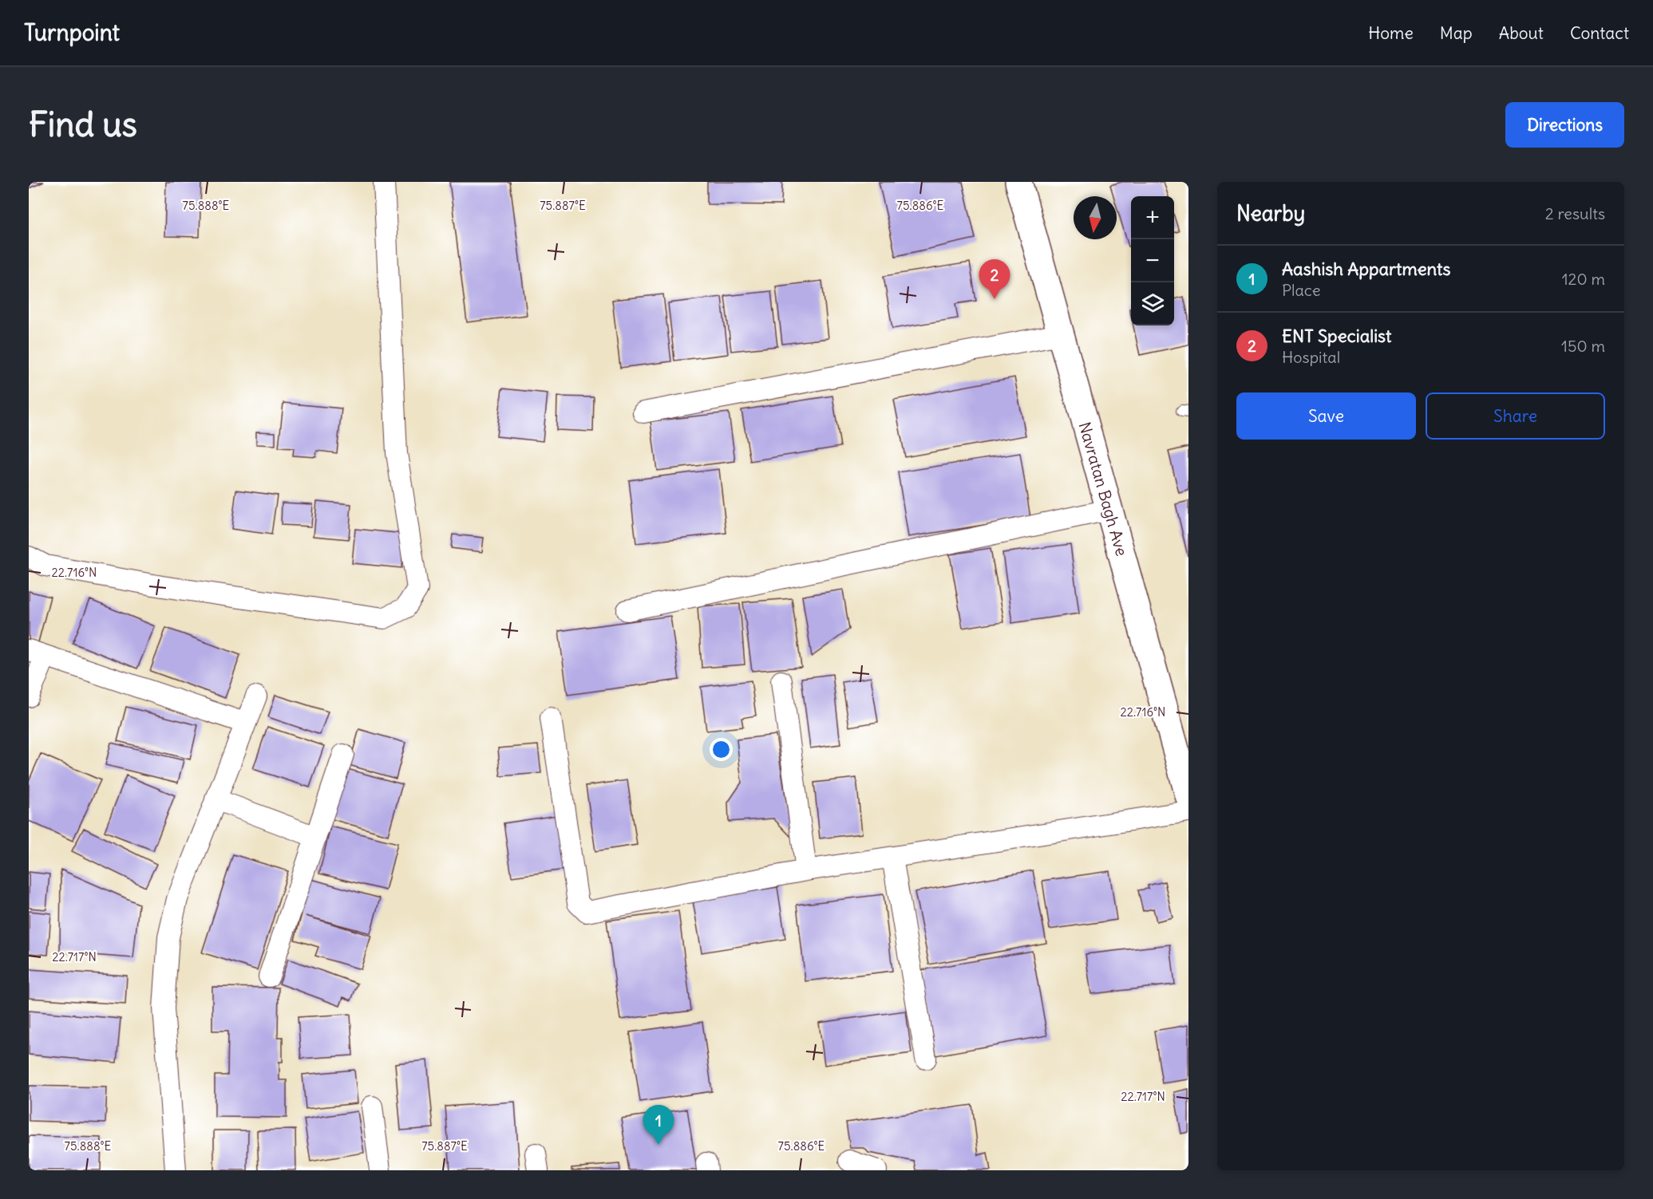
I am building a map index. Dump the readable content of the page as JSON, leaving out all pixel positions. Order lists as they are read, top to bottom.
{
  "streets": {
    "street": ["Navratan Bagh Ave"]
  },
  "north": "bottom",
  "page": {
    "header": "Turnpoint",
    "nav": [
      "Home",
      "Map",
      "About",
      "Contact"
    ],
    "buttons": [
      "Directions",
      ["Save", "Share"]
    ],
    "title": "Find us",
    "heading": ["Nearby", "2 results"],
    "map_buttons": ["+", "−"],
    "list": [
      {
        "mark": "1",
        "name": "Aashish Appartments",
        "note": "Place",
        "value": "120 m"
      },
      {
        "mark": "2",
        "name": "ENT Specialist",
        "note": "Hospital",
        "value": "150 m"
      }
    ],
    "pins": ["2", "1"]
  },
  "coordinates": [
    "75.888°E",
    "75.887°E",
    "75.886°E",
    "22.716°N",
    "22.717°N"
  ]
}
